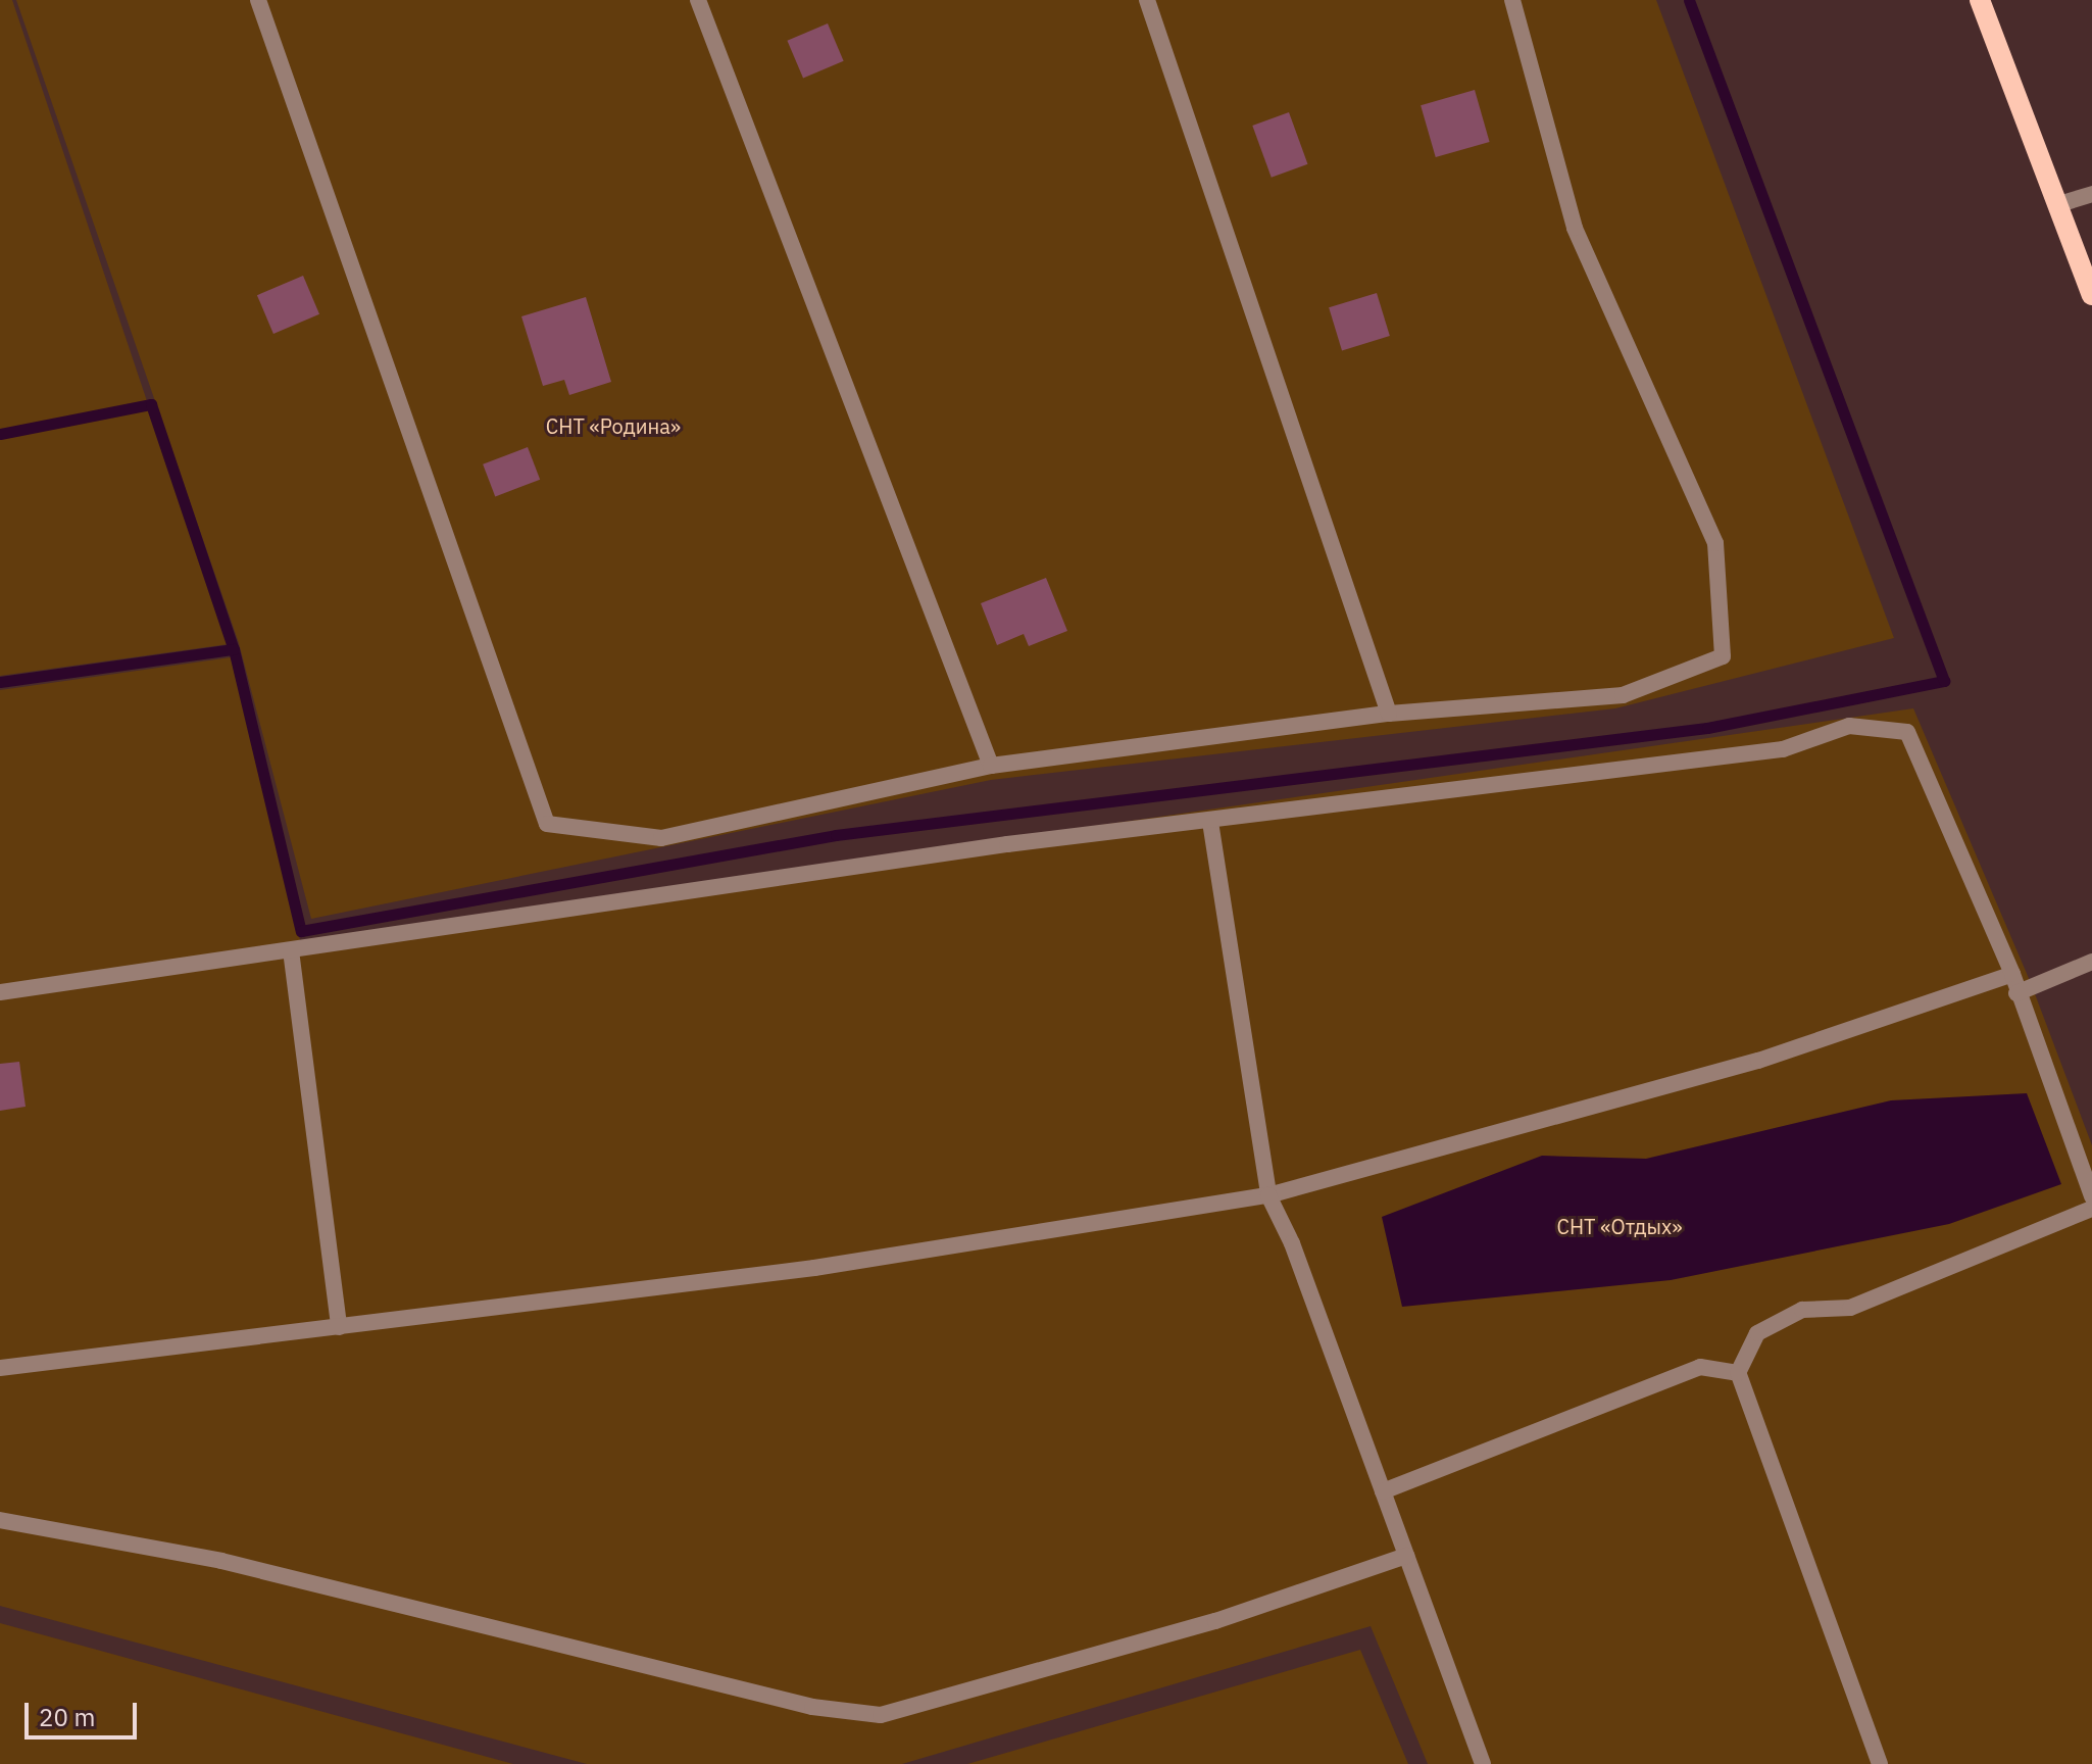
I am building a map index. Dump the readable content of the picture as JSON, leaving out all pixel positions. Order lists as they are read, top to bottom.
{
  "parks": ["СНТ «Родина»", "СНТ «Отдых»"],
  "scale_bar": "20 m"
}
